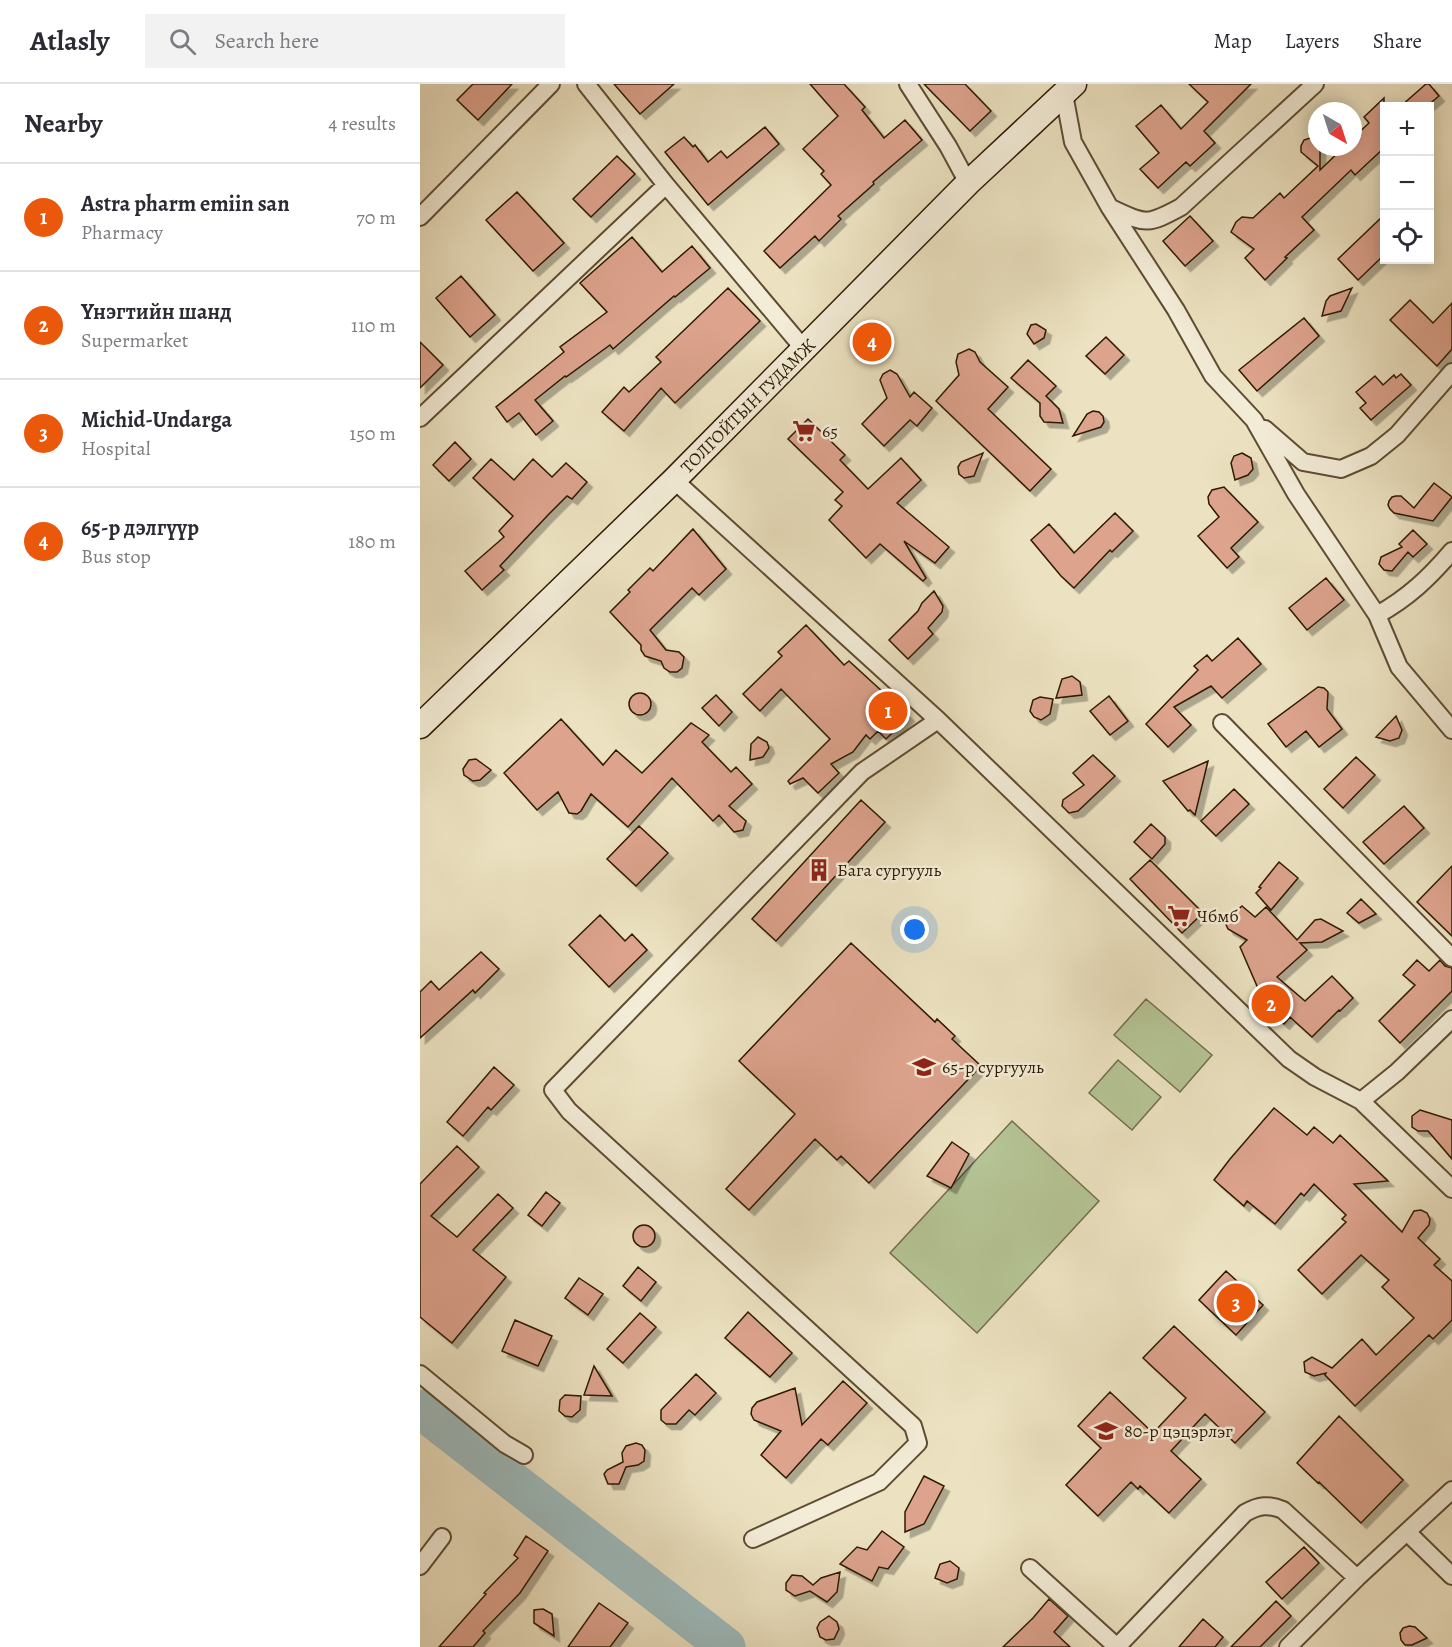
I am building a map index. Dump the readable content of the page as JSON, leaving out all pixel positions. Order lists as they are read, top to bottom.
{
  "streets": {
    "main road": ["ТОЛГОЙТЫН ГУДАМЖ"]
  },
  "places": {
    "supermarket": ["65", "Чбмб"],
    "building": ["Бага сургууль"],
    "school or university": ["65-р сургууль", "80-р цэцэрлэг"]
  },
  "north": "bottom right",
  "page": {
    "header": "Atlasly",
    "search": "Search here",
    "nav": ["Map", "Layers", "Share"],
    "heading": ["Nearby", "4 results"],
    "map_buttons": ["+", "−"],
    "list": [
      {
        "mark": "1",
        "name": "Astra pharm emiin san",
        "note": "Pharmacy",
        "value": "70 m"
      },
      {
        "mark": "2",
        "name": "Үнэгтийн шанд",
        "note": "Supermarket",
        "value": "110 m"
      },
      {
        "mark": "3",
        "name": "Michid-Undarga",
        "note": "Hospital",
        "value": "150 m"
      },
      {
        "mark": "4",
        "name": "65-р дэлгүүр",
        "note": "Bus stop",
        "value": "180 m"
      }
    ],
    "pins": [
      "4",
      "1",
      "2",
      "3"
    ]
  }
}
